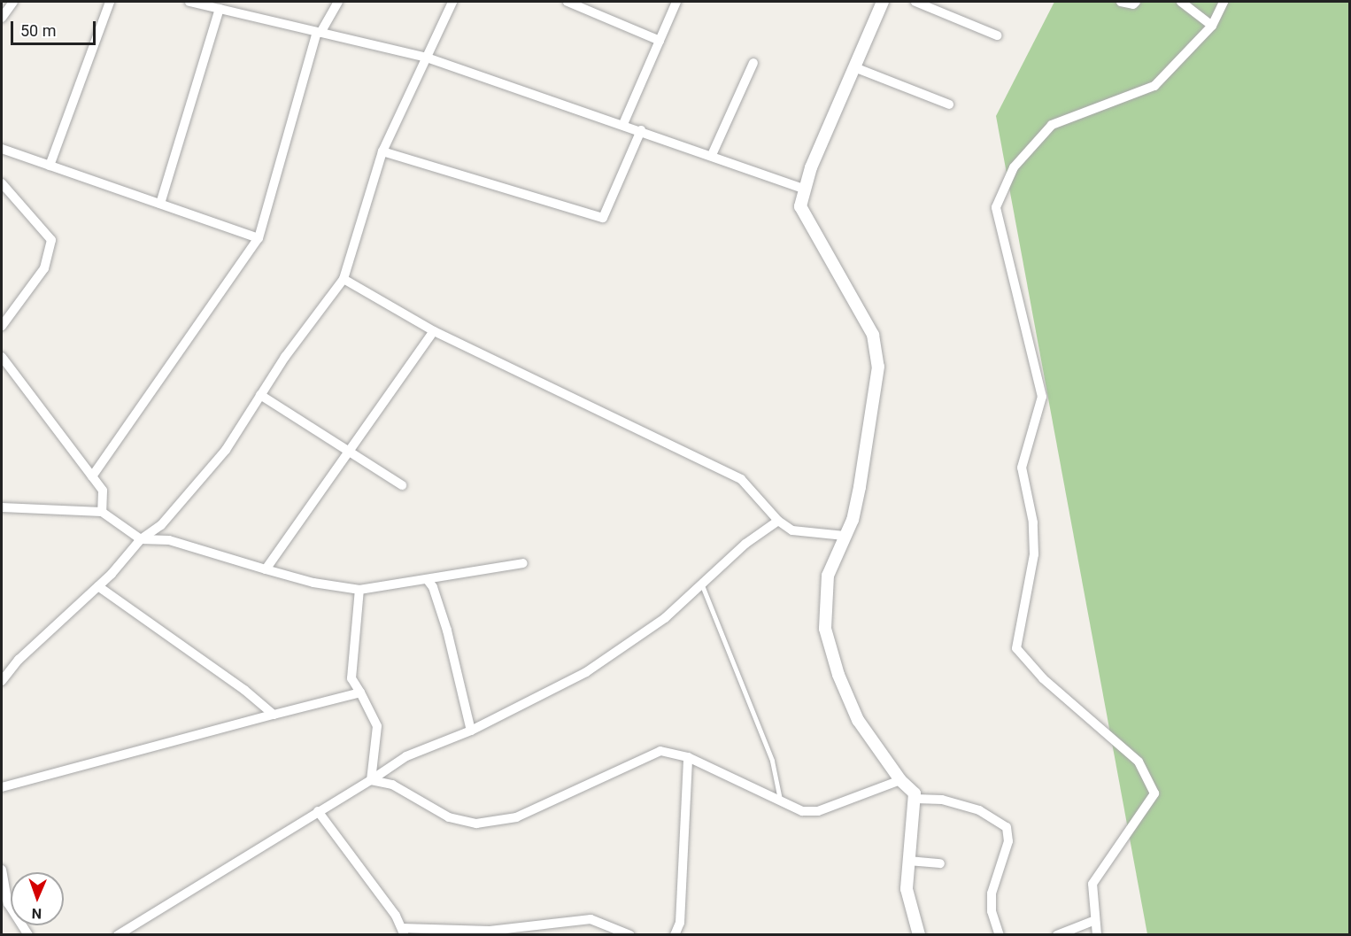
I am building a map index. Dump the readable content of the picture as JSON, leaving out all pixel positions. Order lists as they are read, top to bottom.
{
  "scale_bar": "50 m",
  "north": "bottom"
}
